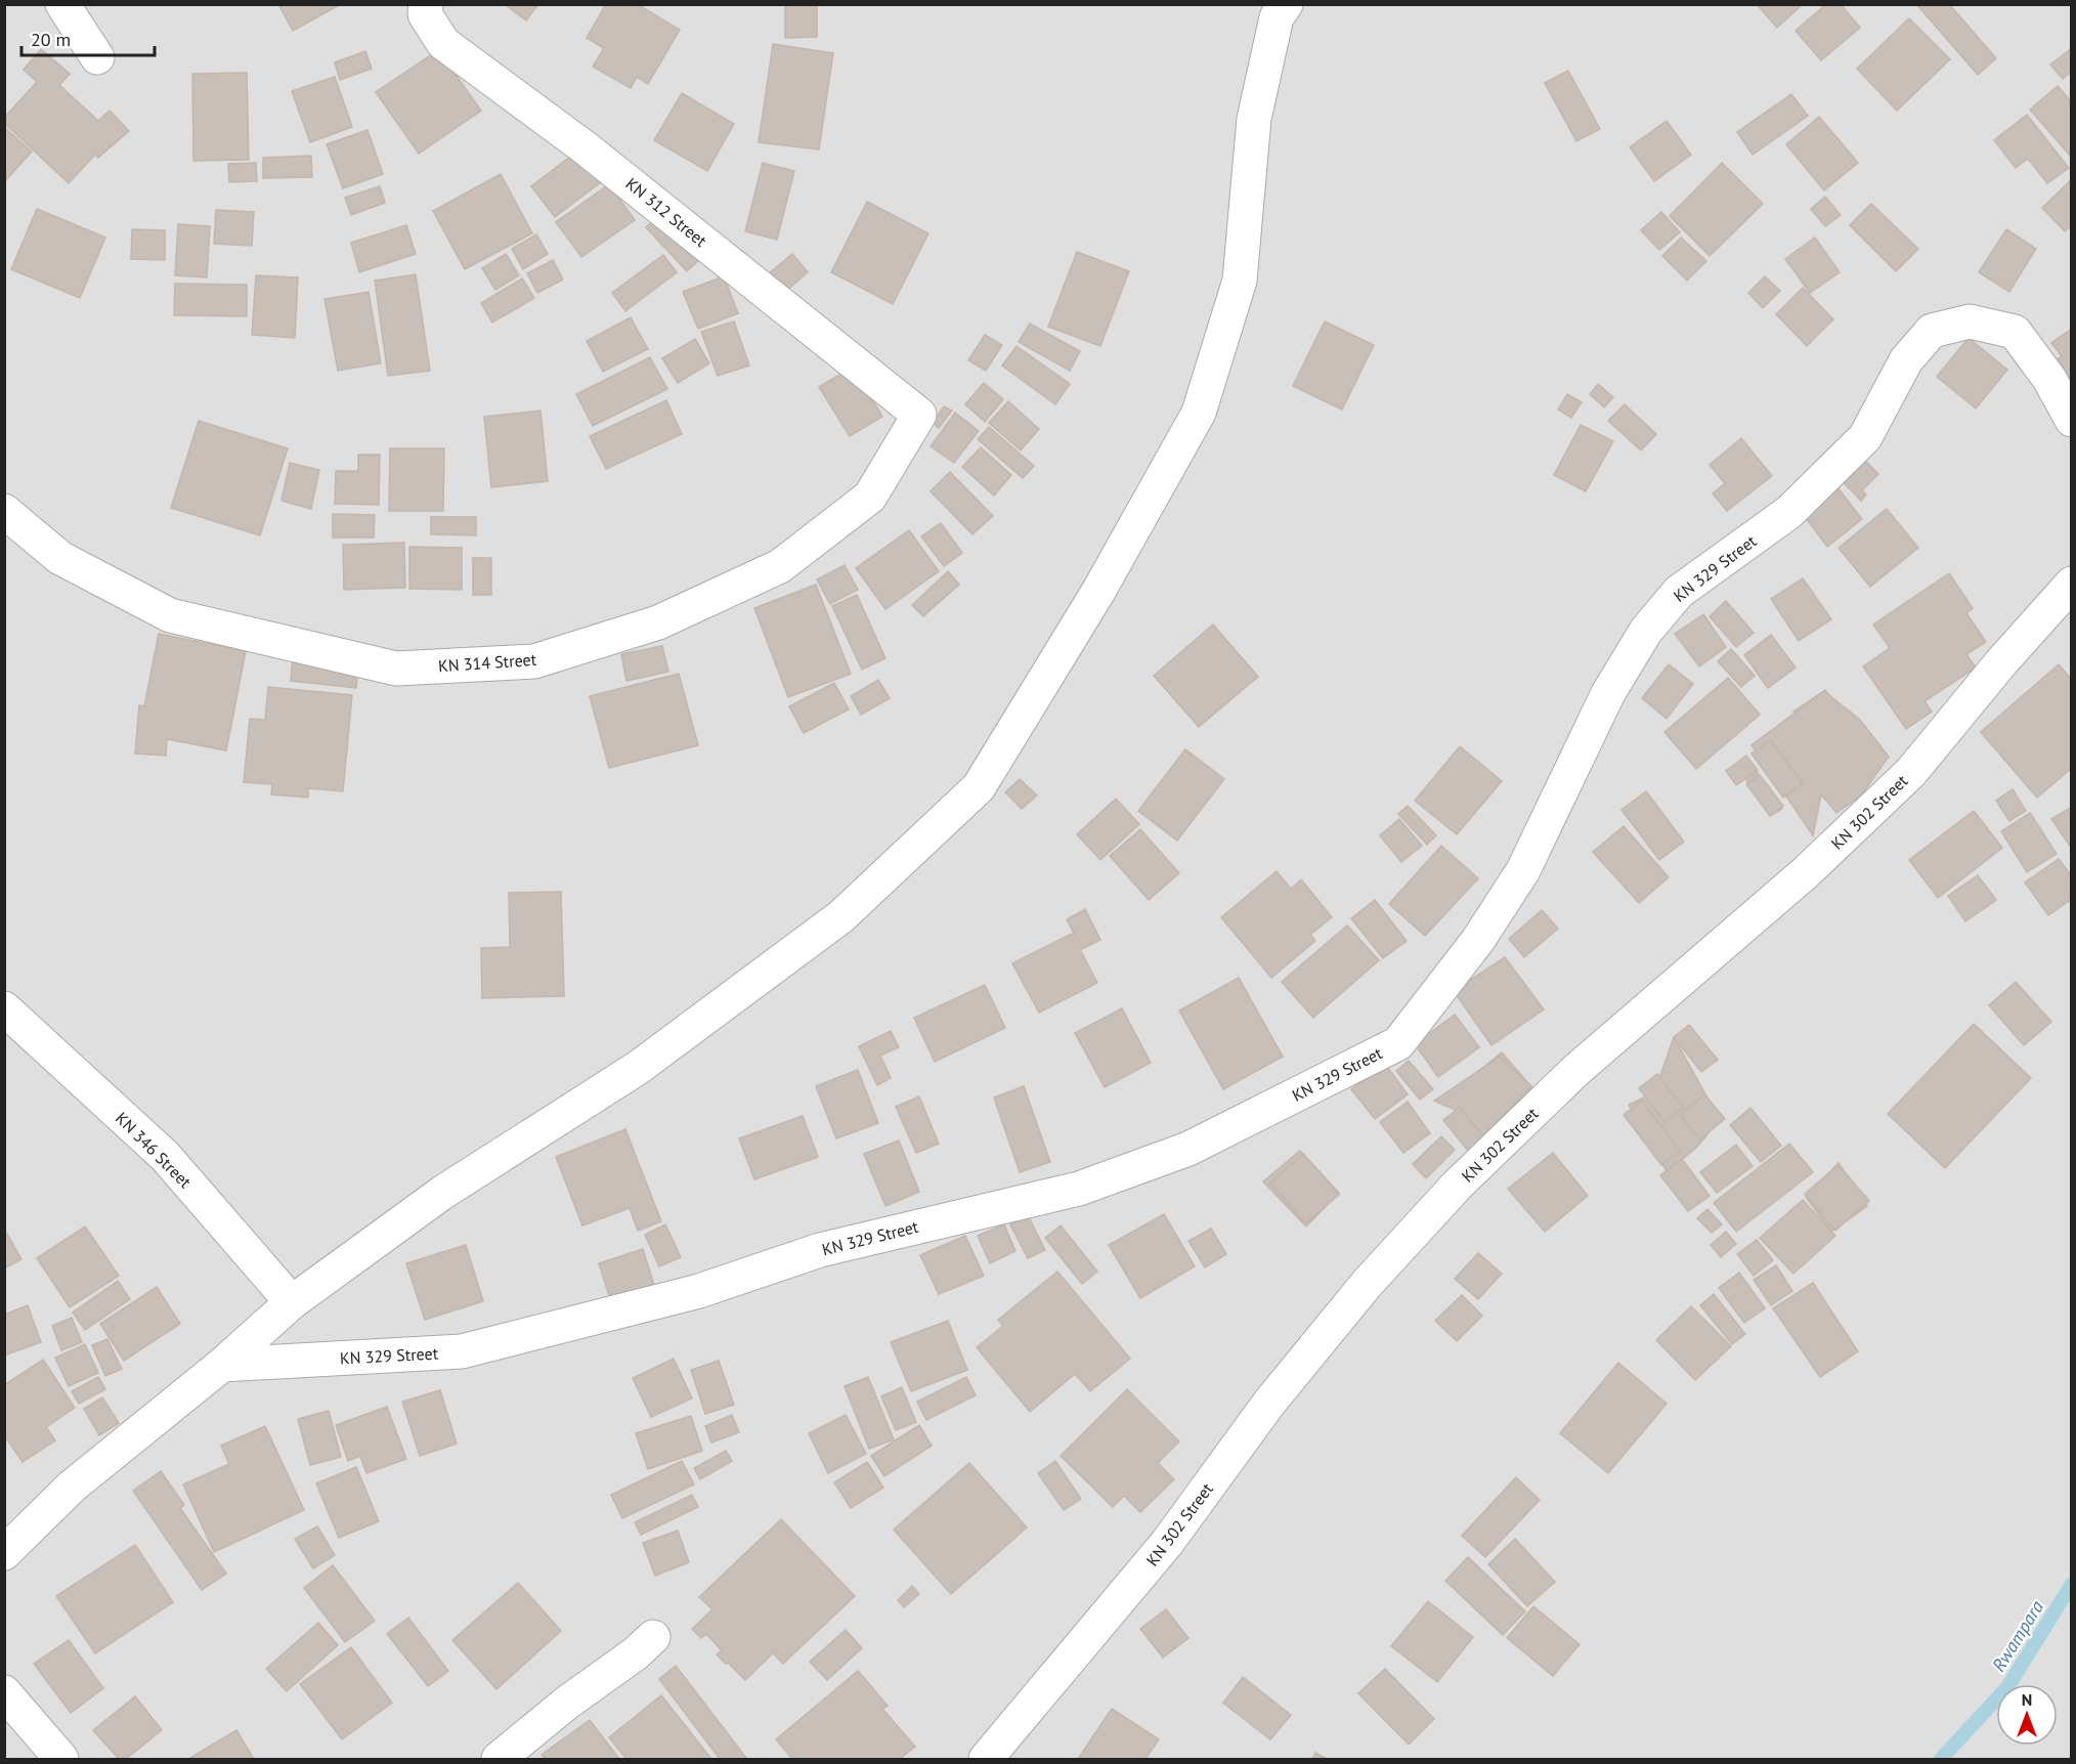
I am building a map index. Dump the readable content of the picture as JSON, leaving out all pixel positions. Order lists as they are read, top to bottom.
{
  "streets": {
    "street": [
      "KN 312 Street",
      "KN 329 Street",
      "KN 314 Street",
      "KN 302 Street",
      "KN 346 Street"
    ]
  },
  "crossings": [
    ["KN 312 Street", "KN 314 Street"]
  ],
  "water": ["Rwampara"],
  "scale_bar": "20 m",
  "north": "top"
}
